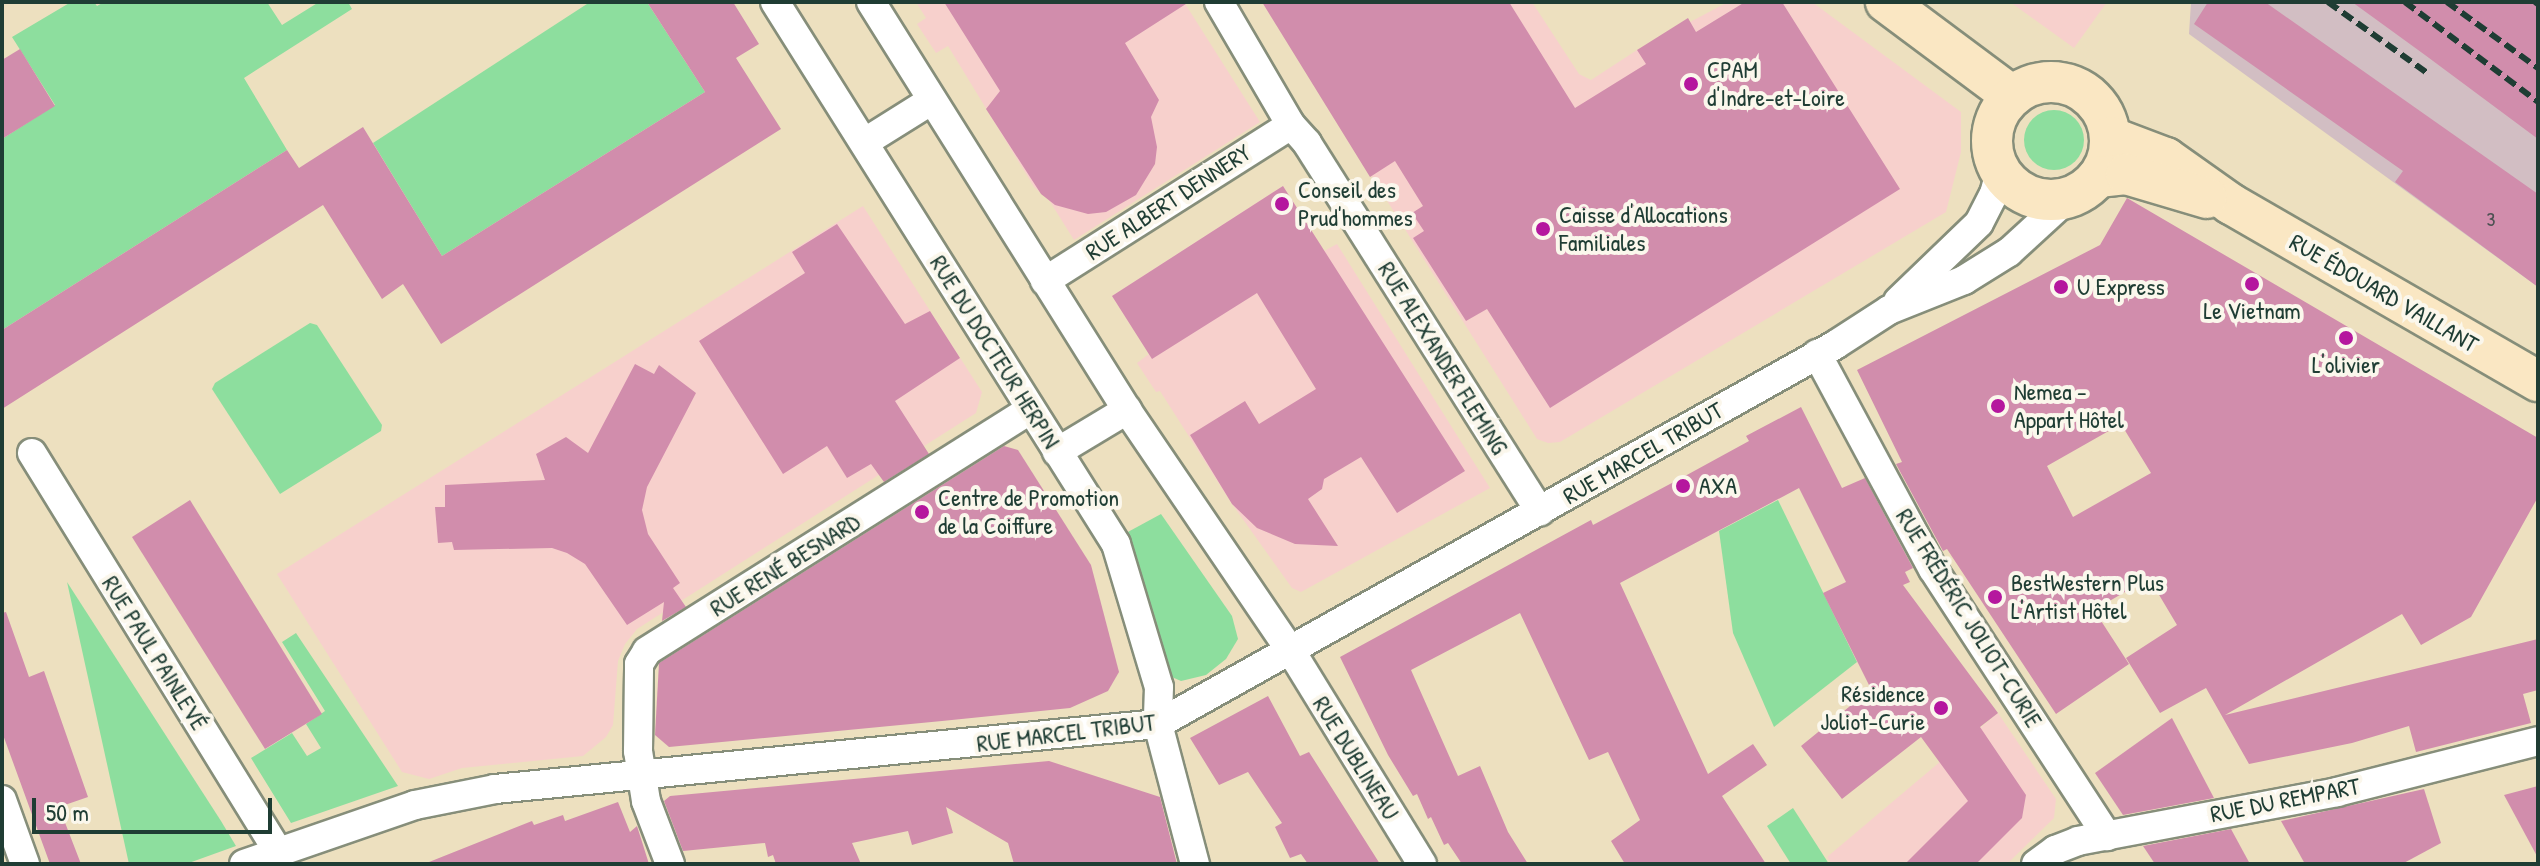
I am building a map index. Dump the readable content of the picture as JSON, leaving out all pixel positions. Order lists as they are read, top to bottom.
{
  "streets": {
    "main road": ["RUE ÉDOUARD VAILLANT"],
    "street": [
      "RUE ALBERT DENNERY",
      "RUE DU DOCTEUR HERPIN",
      "RUE ALEXANDER FLEMING",
      "RUE MARCEL TRIBUT",
      "RUE RENÉ BESNARD",
      "RUE FRÉDÉRIC JOLIOT-CURIE",
      "RUE PAUL PAINLEVÉ",
      "RUE DUBLINEAU",
      "RUE DU REMPART"
    ]
  },
  "crossings": [
    ["RUE ALBERT DENNERY", "RUE ALEXANDER FLEMING"],
    ["RUE ÉDOUARD VAILLANT", "RUE MARCEL TRIBUT"],
    ["RUE DU DOCTEUR HERPIN", "RUE MARCEL TRIBUT"],
    ["RUE DU DOCTEUR HERPIN", "RUE RENÉ BESNARD"],
    ["RUE ALEXANDER FLEMING", "RUE MARCEL TRIBUT"],
    ["RUE MARCEL TRIBUT", "RUE RENÉ BESNARD"],
    ["RUE MARCEL TRIBUT", "RUE FRÉDÉRIC JOLIOT-CURIE"],
    ["RUE MARCEL TRIBUT", "RUE PAUL PAINLEVÉ"],
    ["RUE MARCEL TRIBUT", "RUE DUBLINEAU"],
    ["RUE FRÉDÉRIC JOLIOT-CURIE", "RUE DU REMPART"]
  ],
  "places": [
    "CPAM d'Indre-et-Loire",
    "Conseil des Prud'hommes",
    "Caisse d'Allocations Familiales",
    "Le Vietnam",
    "U Express",
    "L'olivier",
    "Nemea - Appart Hôtel",
    "AXA",
    "Centre de Promotion de la Coiffure",
    "BestWestern Plus L'Artist Hôtel",
    "Résidence Joliot-Curie"
  ],
  "house_numbers": ["3"],
  "scale_bar": "50 m"
}
